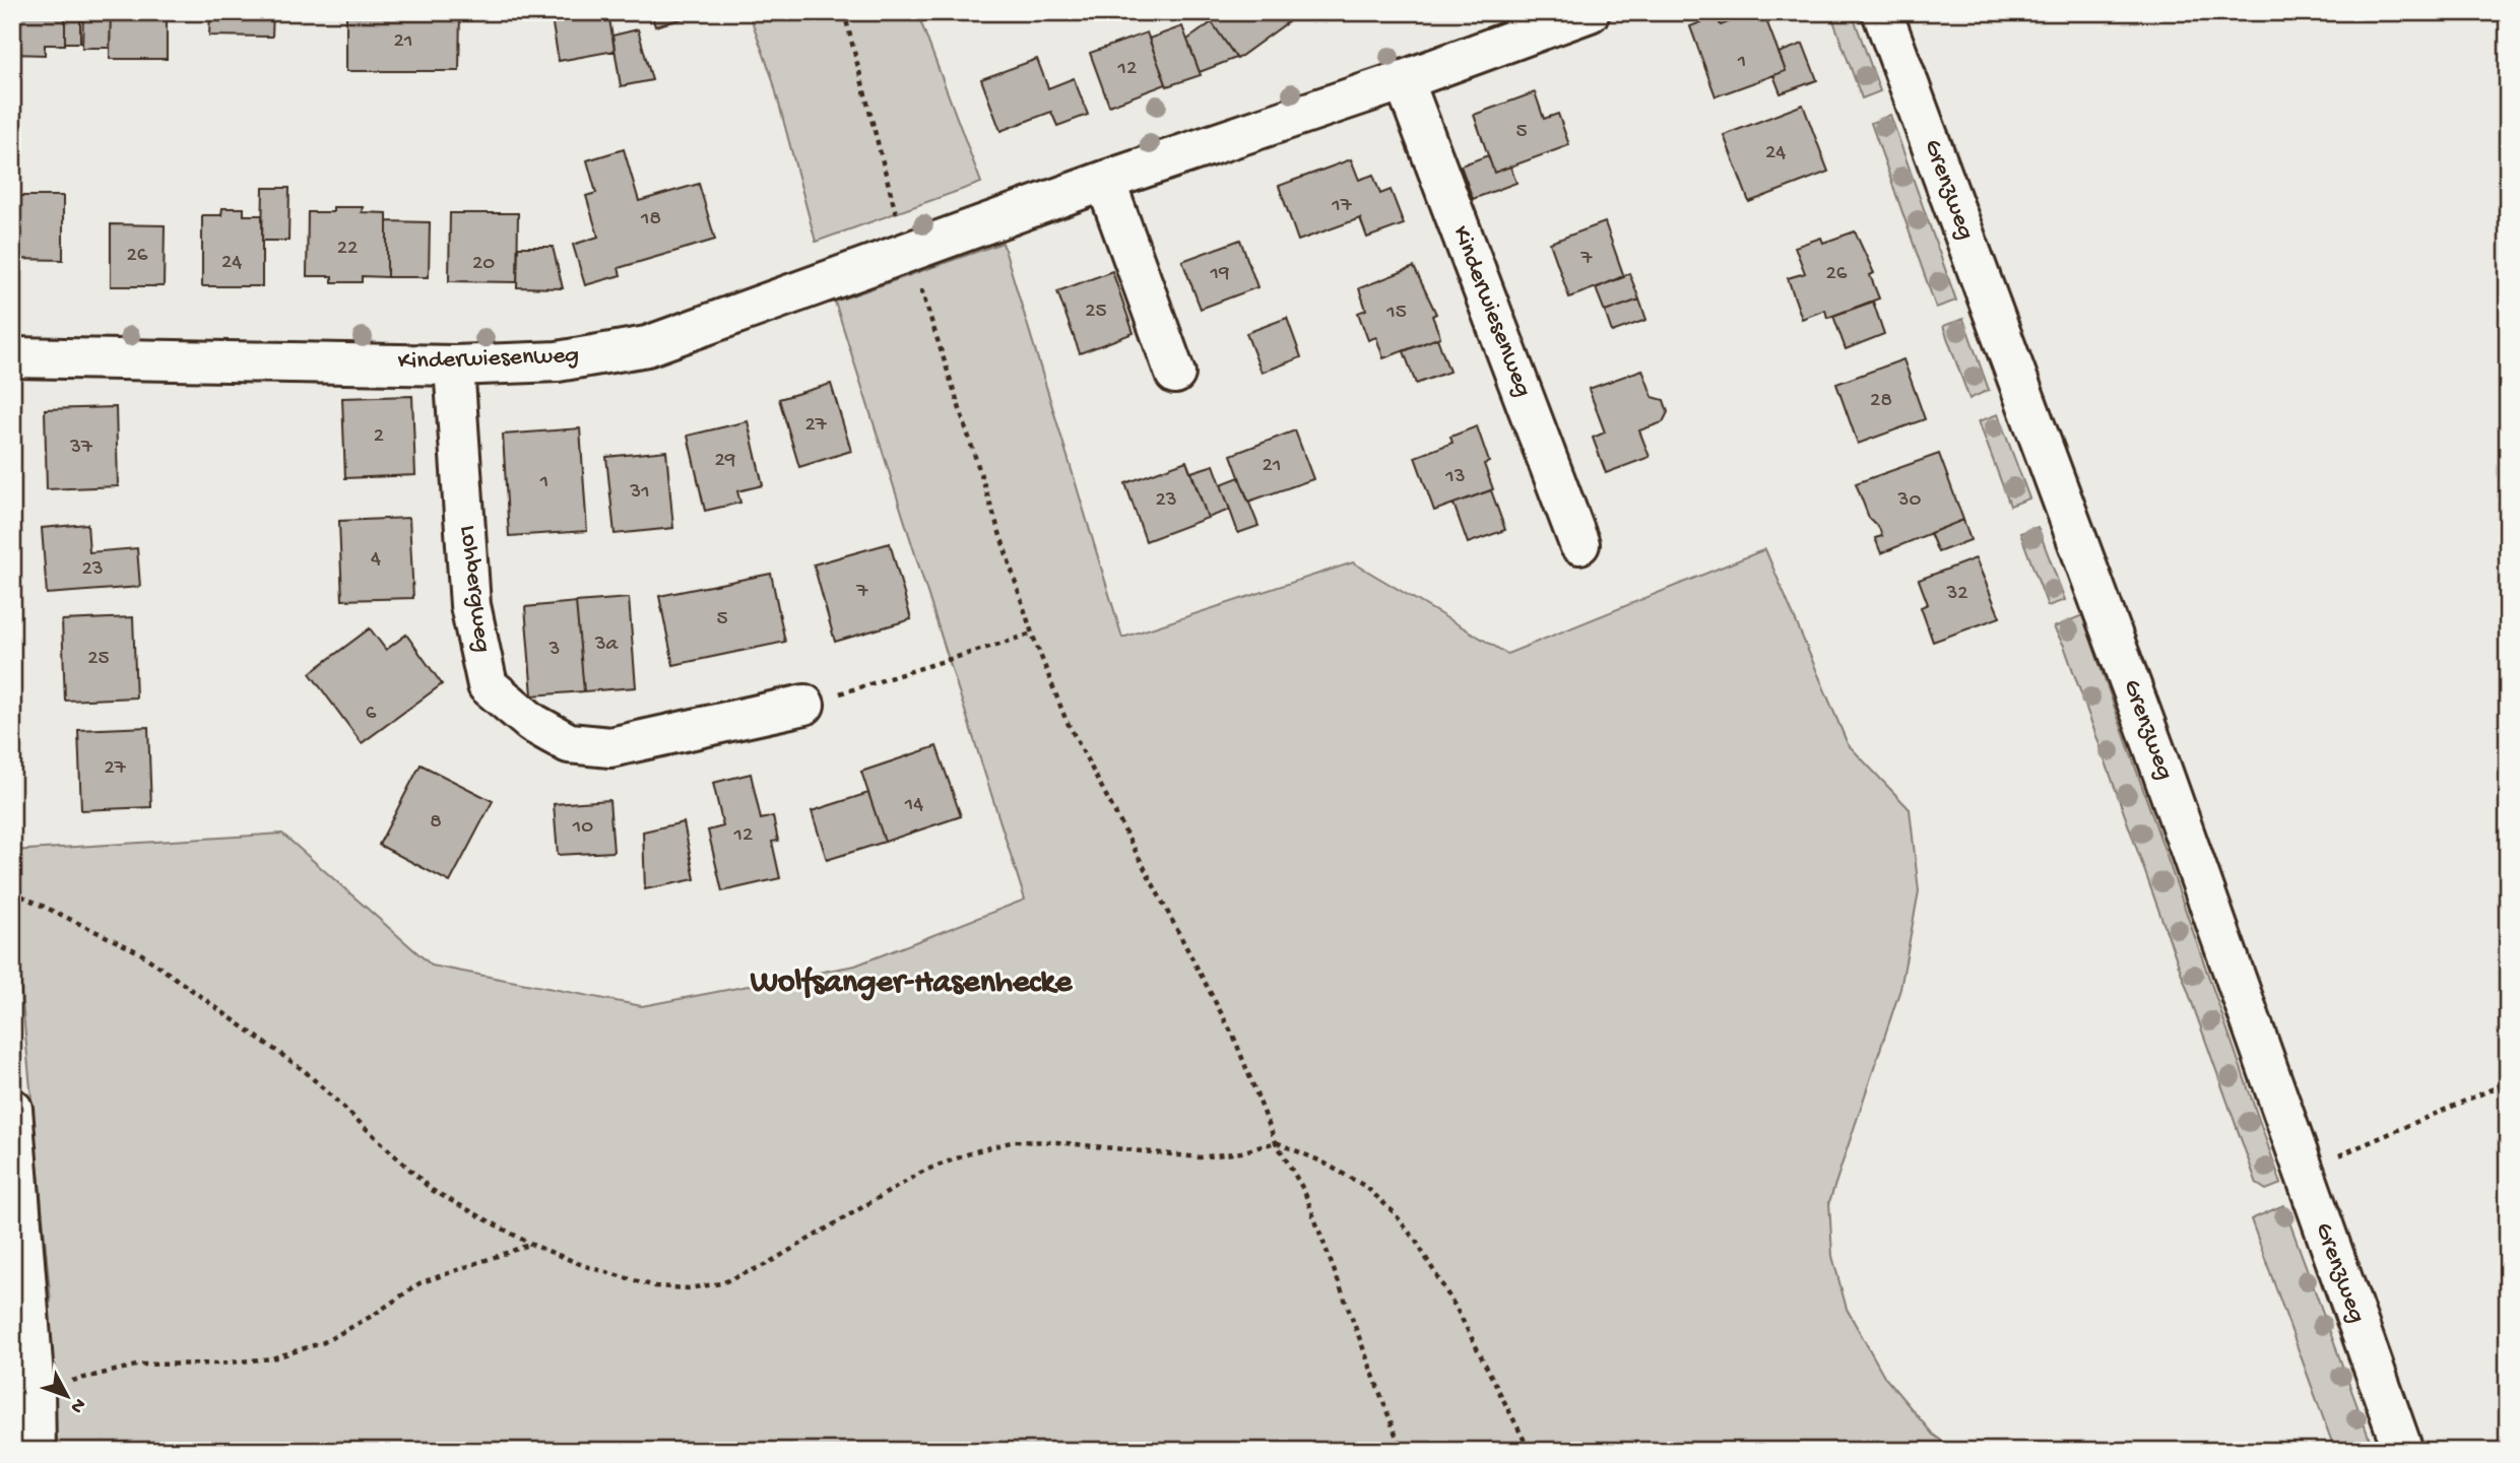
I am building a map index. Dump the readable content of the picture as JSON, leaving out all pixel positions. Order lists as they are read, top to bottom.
{
  "streets": {
    "street": ["Grenzweg", "Kinderwiesenweg", "Lohbergweg"]
  },
  "crossings": [
    ["Kinderwiesenweg", "Lohbergweg"]
  ],
  "districts": ["Wolfsanger-Hasenhecke"],
  "house_numbers": [
    "21",
    "1",
    "12",
    "5",
    "24",
    "17",
    "18",
    "22",
    "26",
    "7",
    "24",
    "20",
    "19",
    "26",
    "25",
    "15",
    "28",
    "27",
    "2",
    "37",
    "29",
    "21",
    "13",
    "1",
    "31",
    "23",
    "30",
    "4",
    "23",
    "7",
    "32",
    "5",
    "3a",
    "3",
    "25",
    "6",
    "27",
    "14",
    "8",
    "10",
    "12"
  ],
  "north": "bottom right"
}
